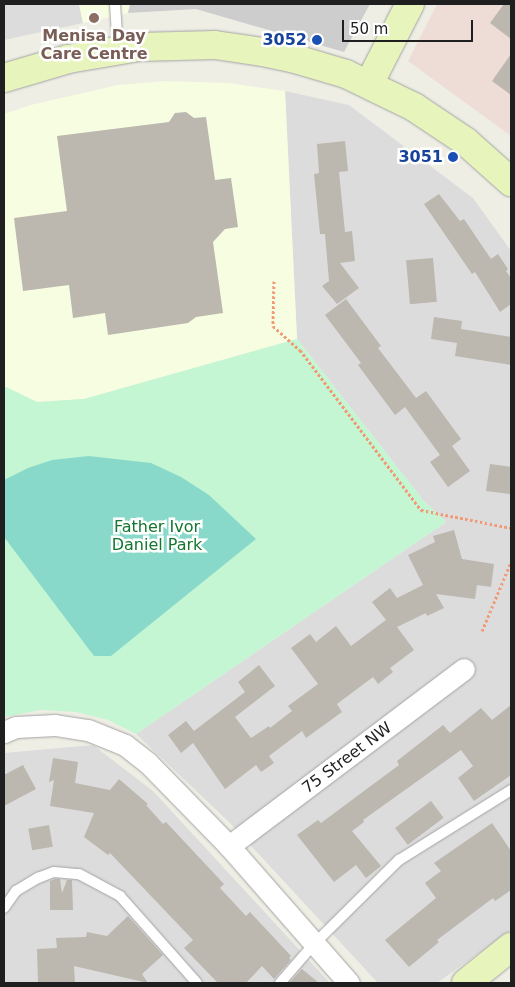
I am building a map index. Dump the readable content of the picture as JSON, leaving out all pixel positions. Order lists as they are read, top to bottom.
{
  "streets": {
    "street": ["75 Street NW"]
  },
  "parks": ["Father Ivor Daniel Park"],
  "places": ["Menisa Day Care Centre", "3052", "3051"],
  "scale_bar": "50 m"
}
